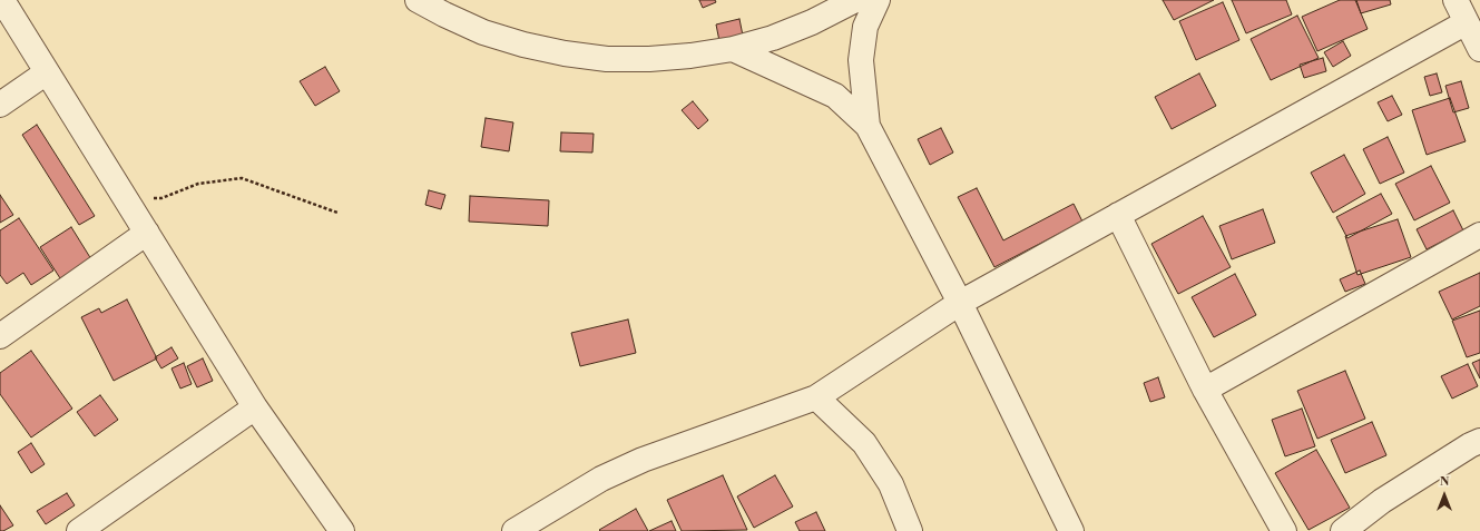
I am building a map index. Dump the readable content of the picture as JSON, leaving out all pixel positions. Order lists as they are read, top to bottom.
{
  "north": "top"
}
